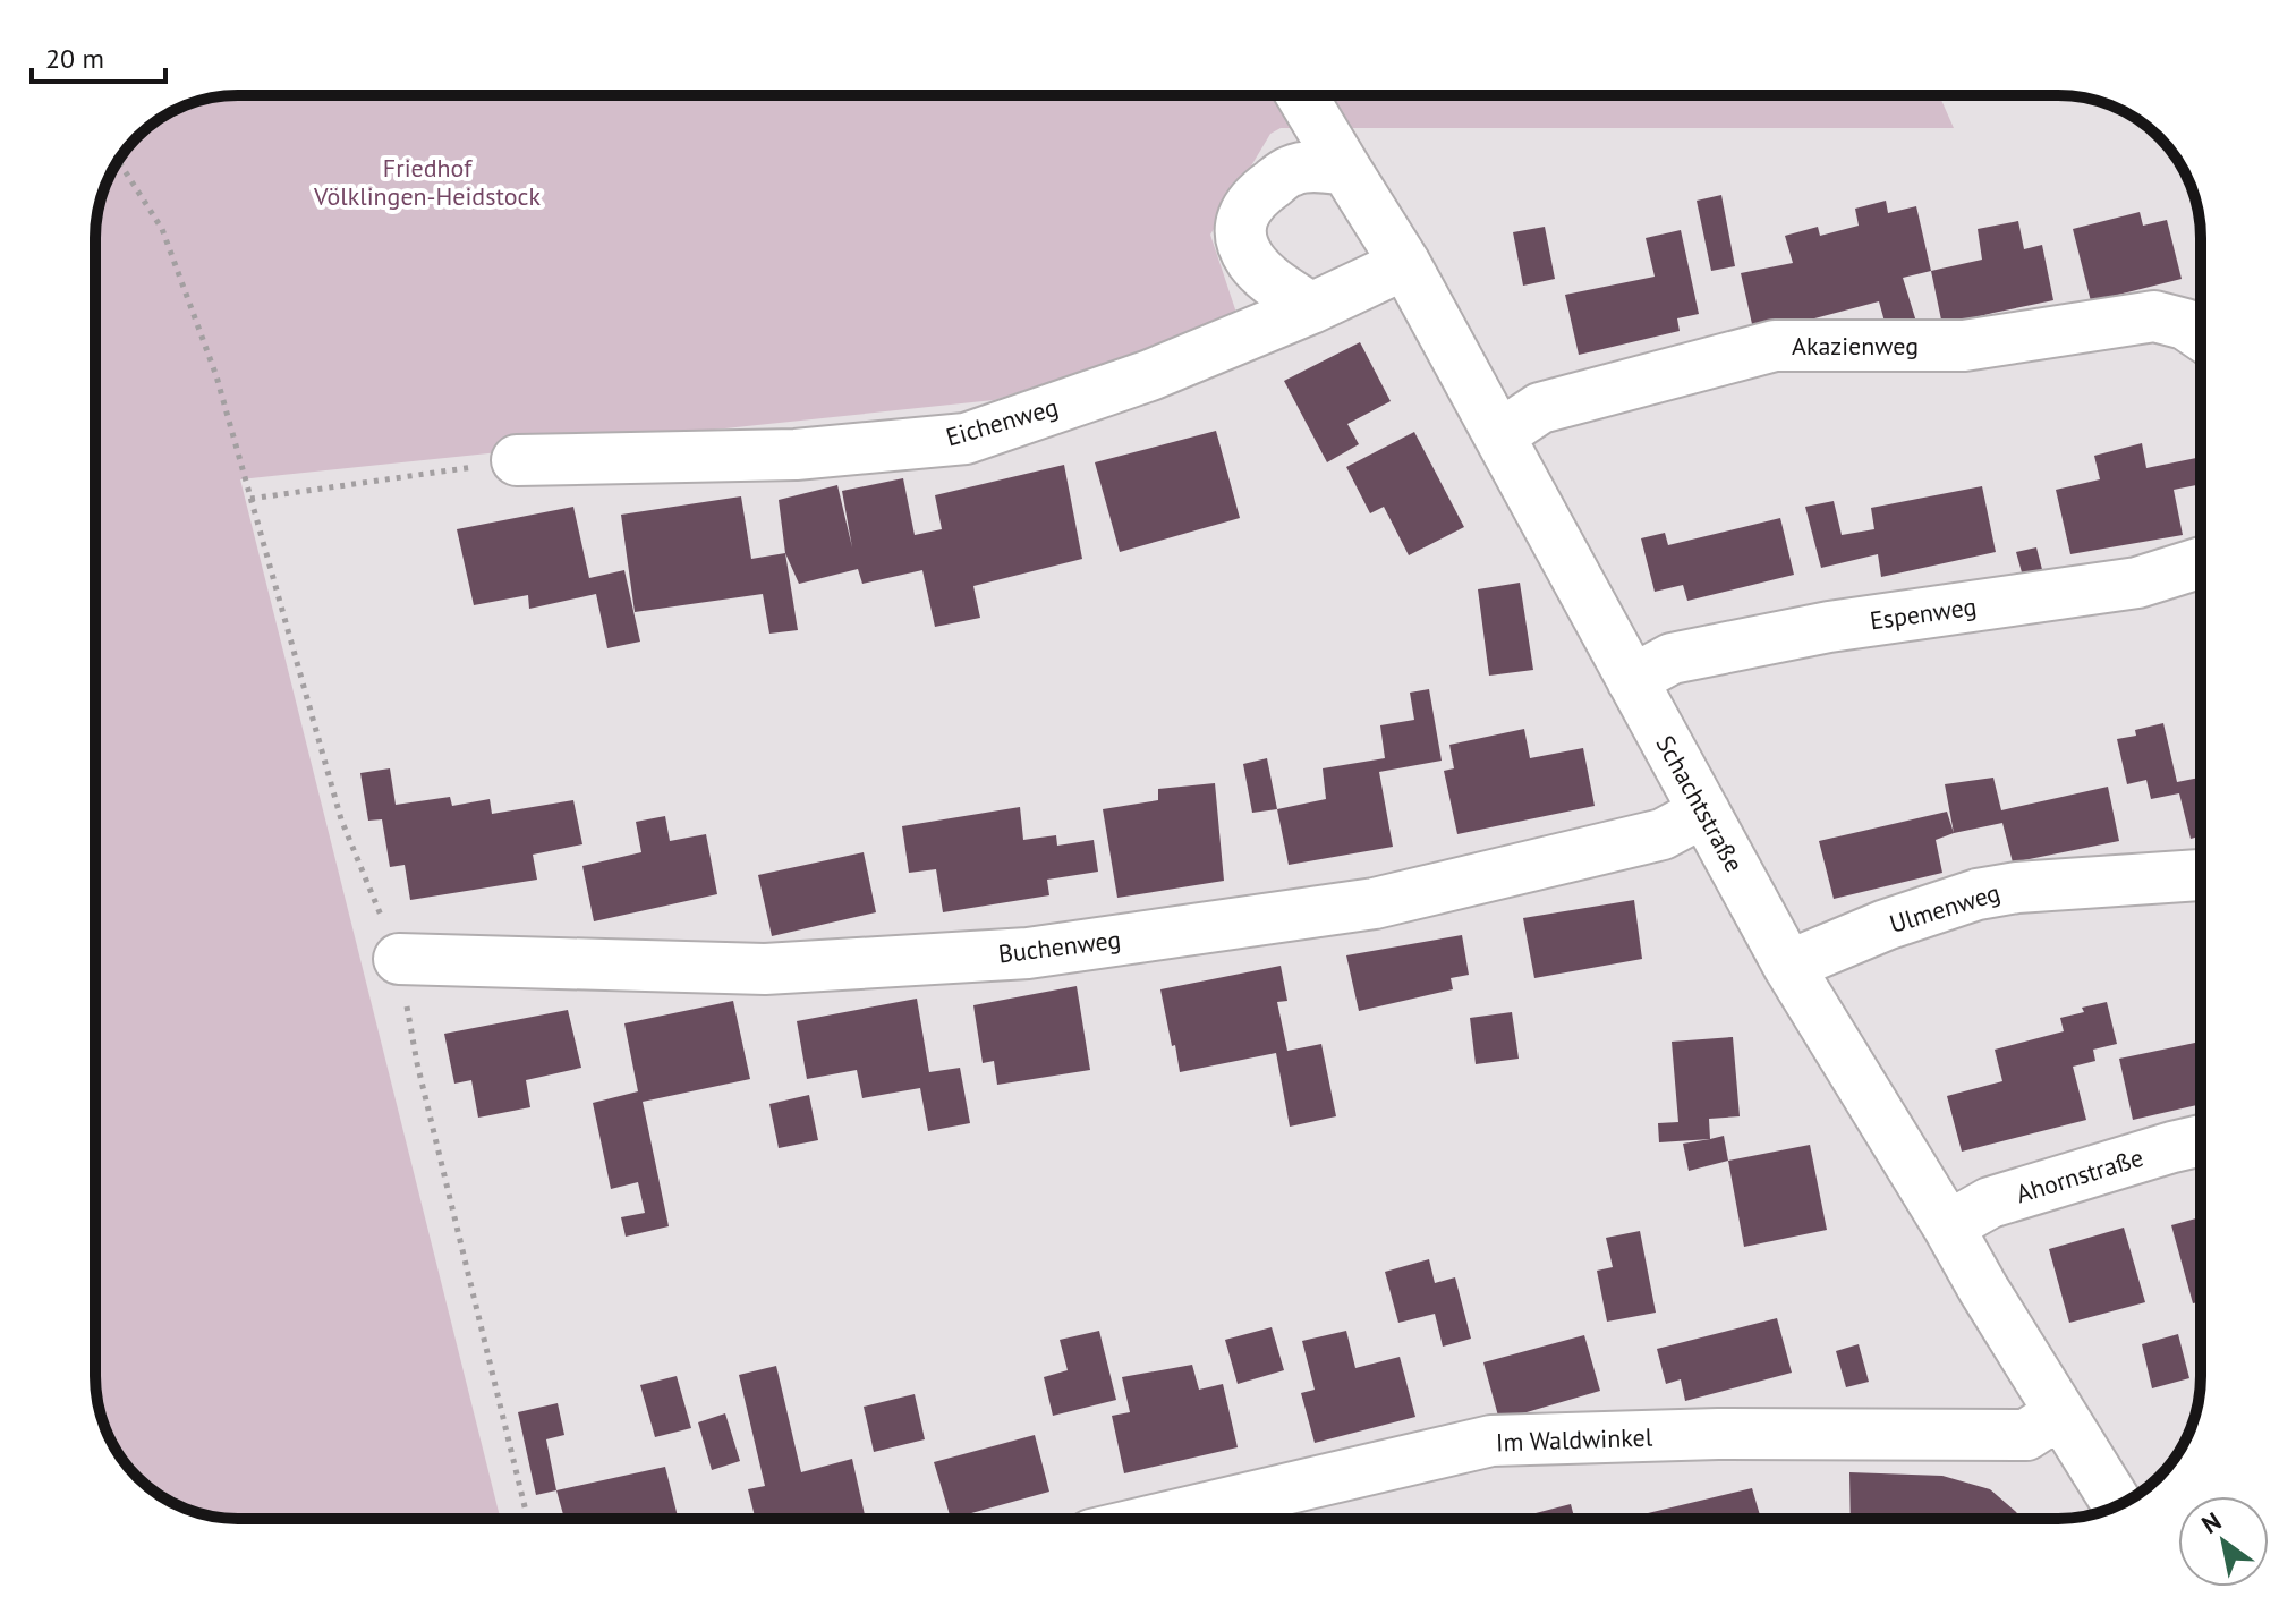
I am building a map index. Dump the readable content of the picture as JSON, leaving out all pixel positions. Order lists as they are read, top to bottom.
{
  "streets": {
    "street": [
      "Akazienweg",
      "Eichenweg",
      "Espenweg",
      "Schachtstraße",
      "Ulmenweg",
      "Buchenweg",
      "Ahornstraße",
      "Im Waldwinkel"
    ]
  },
  "crossings": [
    ["Akazienweg", "Schachtstraße"],
    ["Eichenweg", "Schachtstraße"],
    ["Espenweg", "Schachtstraße"],
    ["Schachtstraße", "Ulmenweg"],
    ["Schachtstraße", "Buchenweg"],
    ["Schachtstraße", "Ahornstraße"],
    ["Schachtstraße", "Im Waldwinkel"]
  ],
  "parks": ["Friedhof Völklingen-Heidstock"],
  "scale_bar": "20 m",
  "north": "top left"
}
